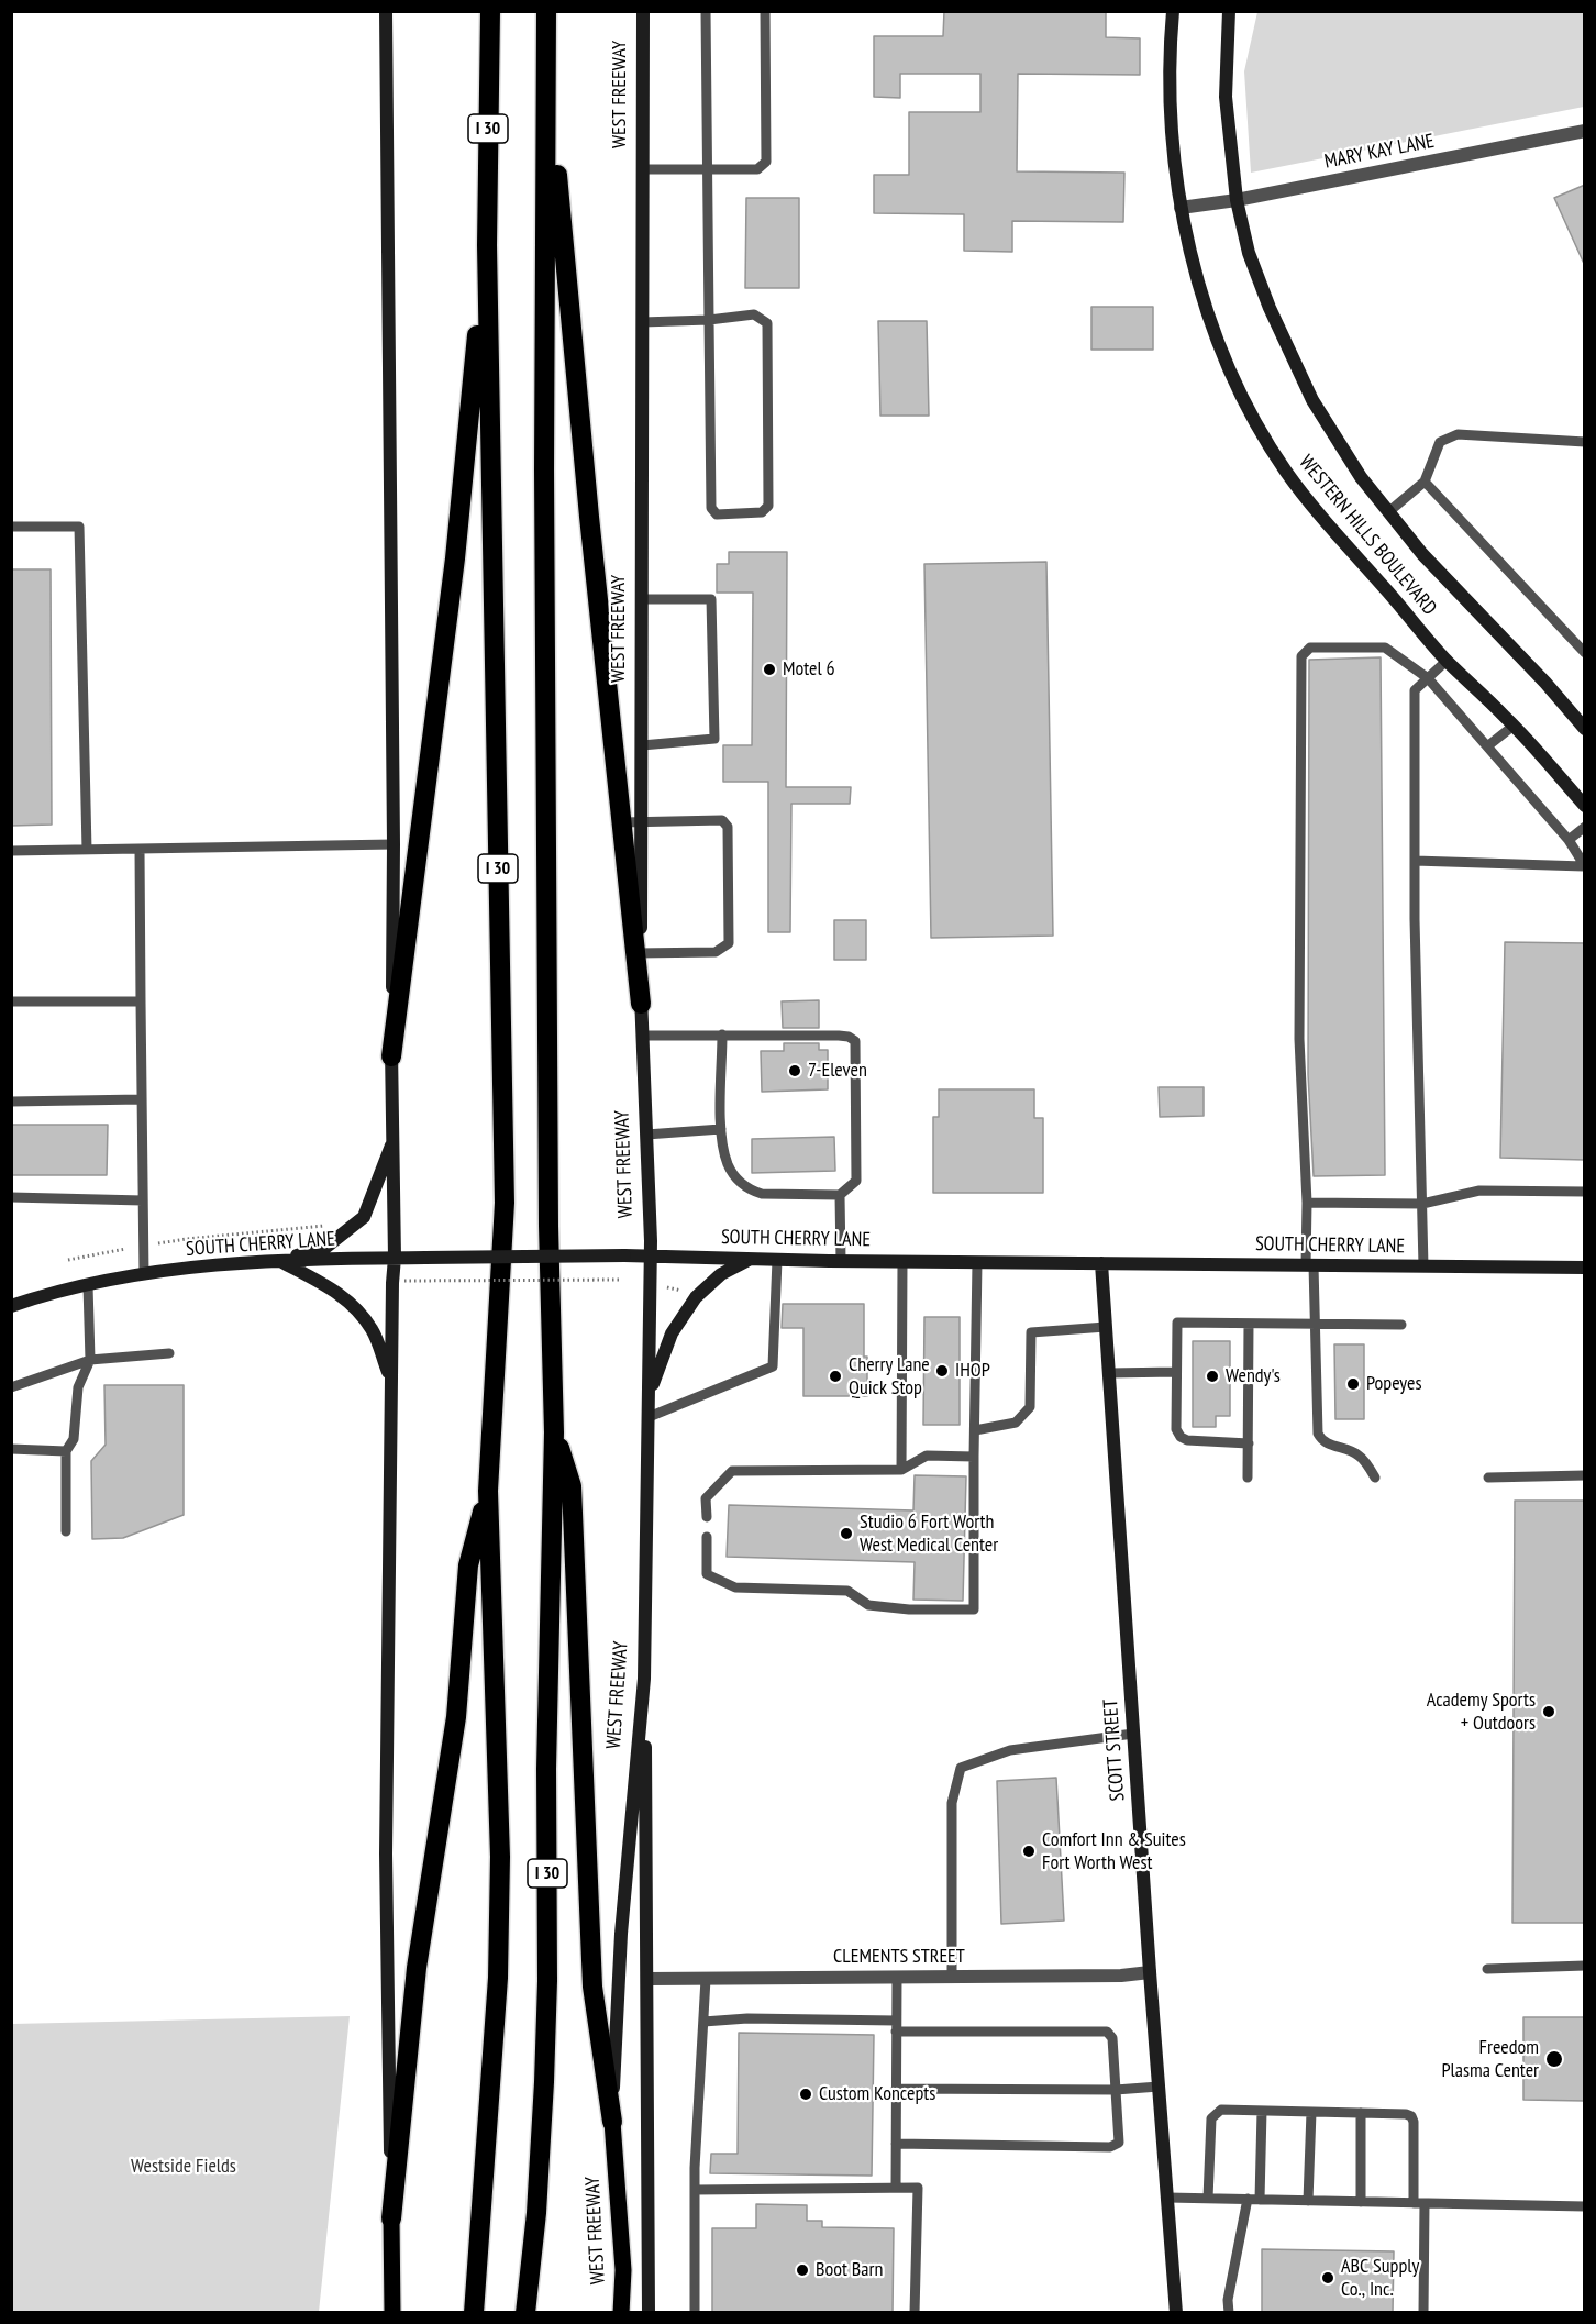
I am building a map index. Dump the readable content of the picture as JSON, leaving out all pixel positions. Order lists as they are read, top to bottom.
{
  "streets": {
    "highway": ["I 30"],
    "main road": [
      "WEST FREEWAY",
      "WESTERN HILLS BOULEVARD",
      "SOUTH CHERRY LANE",
      "SCOTT STREET"
    ],
    "street": ["MARY KAY LANE", "CLEMENTS STREET"]
  },
  "crossings": [
    ["WEST FREEWAY", "SOUTH CHERRY LANE"],
    ["MARY KAY LANE", "WESTERN HILLS BOULEVARD"],
    ["SOUTH CHERRY LANE", "SCOTT STREET"],
    ["SCOTT STREET", "CLEMENTS STREET"]
  ],
  "parks": ["Westside Fields"],
  "places": [
    "Motel 6",
    "7-Eleven",
    "IHOP",
    "Cherry Lane Quick Stop",
    "Wendy's",
    "Popeyes",
    "Studio 6 Fort Worth West Medical Center",
    "Academy Sports + Outdoors",
    "Comfort Inn & Suites Fort Worth West",
    "Freedom Plasma Center",
    "Custom Koncepts",
    "Boot Barn",
    "ABC Supply Co., Inc."
  ]
}
